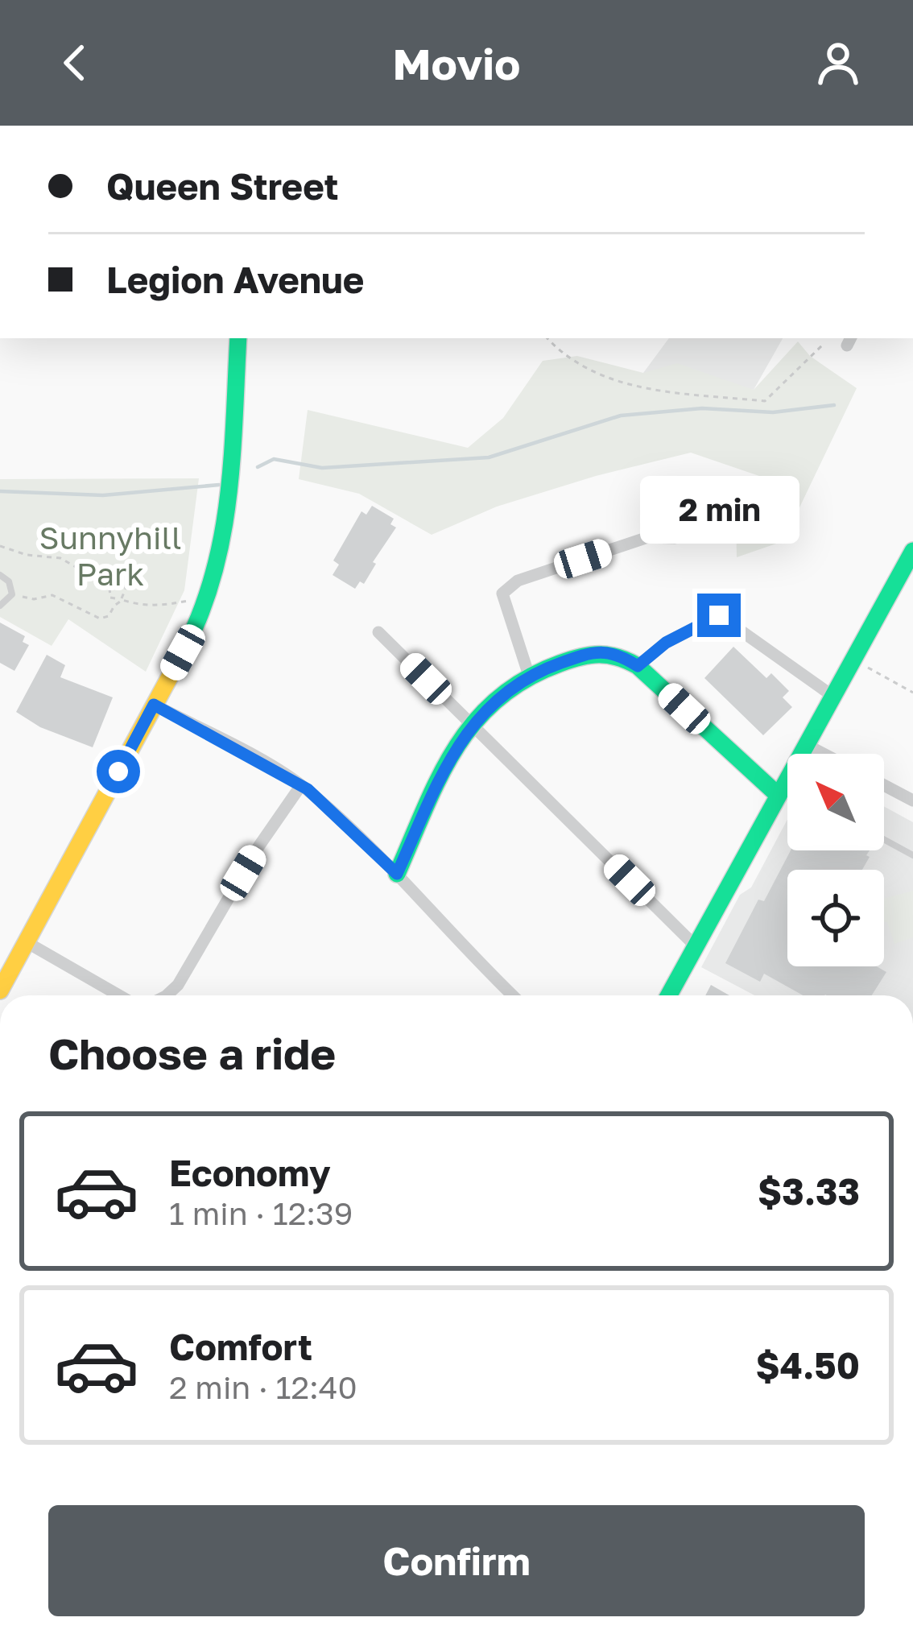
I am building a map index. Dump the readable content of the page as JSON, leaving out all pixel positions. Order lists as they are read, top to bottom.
{
  "parks": ["Sunnyhill Park"],
  "north": "top left",
  "page": {
    "header": "Movio",
    "banner": ["Queen Street", "Legion Avenue"],
    "bubble": "2 min",
    "heading": "Choose a ride",
    "list": [
      {
        "name": "Economy",
        "note": "1 min · 12:39",
        "value": "$3.33"
      },
      {
        "name": "Comfort",
        "note": "2 min · 12:40",
        "value": "$4.50"
      }
    ],
    "buttons": "Confirm"
  }
}
